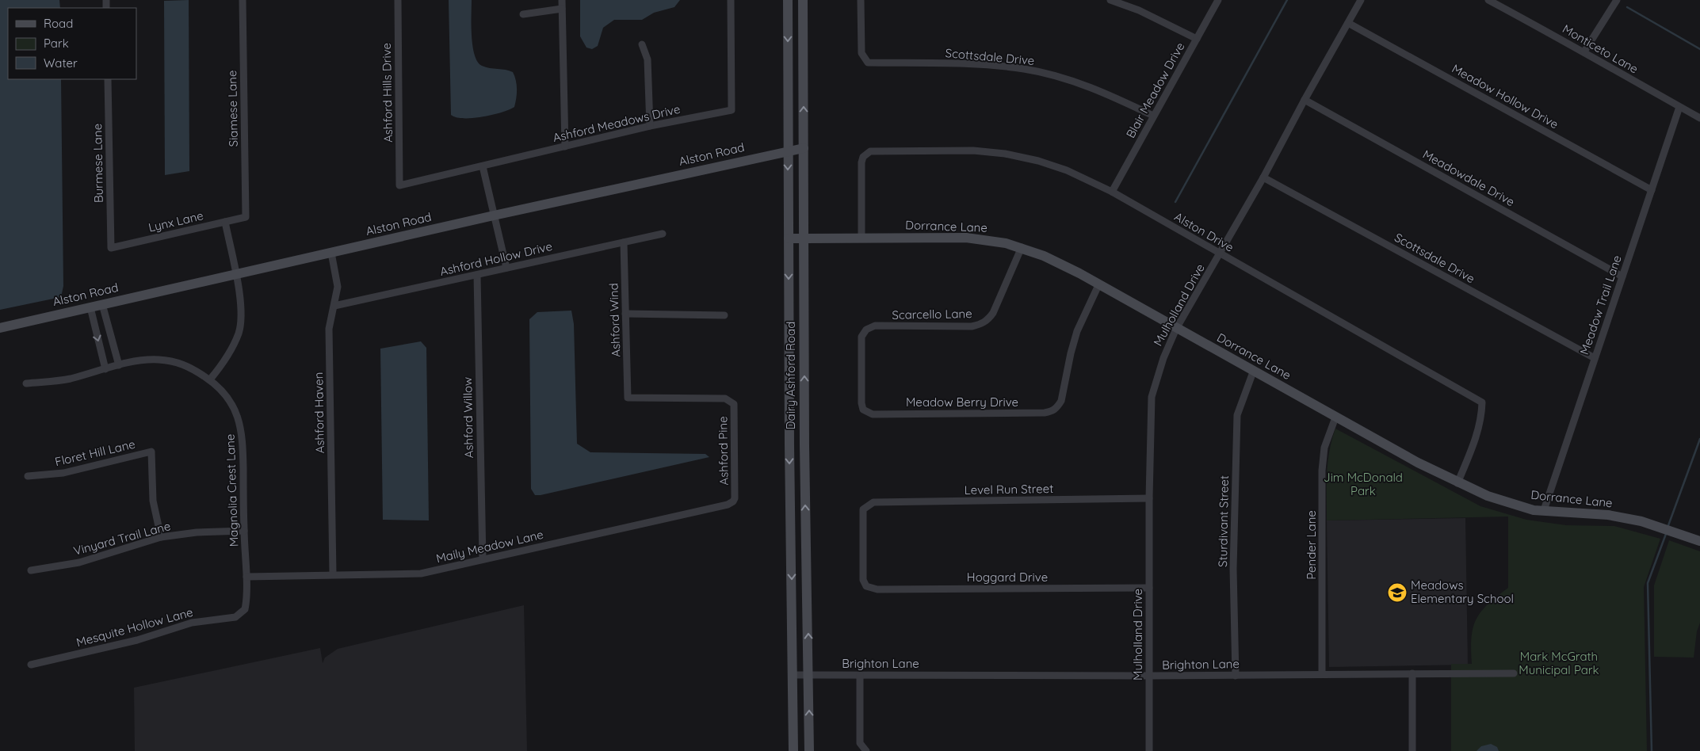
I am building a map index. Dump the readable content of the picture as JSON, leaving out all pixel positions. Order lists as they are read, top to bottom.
{
  "streets": {
    "street": [
      "Monticeto Lane",
      "Scottsdale Drive",
      "Blair Meadow Drive",
      "Ashford Hills Drive",
      "Meadow Hollow Drive",
      "Siamese Lane",
      "Ashford Meadows Drive",
      "Alston Road",
      "Burmese Lane",
      "Meadowdale Drive",
      "Lynx Lane",
      "Dorrance Lane",
      "Alston Drive",
      "Ashford Hollow Drive",
      "Mulholland Drive",
      "Meadow Trail Lane",
      "Scarcello Lane",
      "Ashford Wind",
      "Dairy Ashford Road",
      "Meadow Berry Drive",
      "Ashford Haven",
      "Ashford Willow",
      "Ashford Pine",
      "Floret Hill Lane",
      "Level Run Street",
      "Magnolia Crest Lane",
      "Sturdivant Street",
      "Vinyard Trail Lane",
      "Pender Lane",
      "Maily Meadow Lane",
      "Hoggard Drive",
      "Mesquite Hollow Lane",
      "Brighton Lane"
    ]
  },
  "crossings": [
    ["Monticeto Lane", "Meadow Trail Lane"],
    ["Scottsdale Drive", "Blair Meadow Drive"],
    ["Scottsdale Drive", "Mulholland Drive"],
    ["Scottsdale Drive", "Meadow Trail Lane"],
    ["Blair Meadow Drive", "Alston Drive"],
    ["Ashford Hills Drive", "Ashford Meadows Drive"],
    ["Meadow Hollow Drive", "Mulholland Drive"],
    ["Meadow Hollow Drive", "Meadow Trail Lane"],
    ["Siamese Lane", "Lynx Lane"],
    ["Alston Road", "Dairy Ashford Road"],
    ["Alston Road", "Ashford Haven"],
    ["Burmese Lane", "Lynx Lane"],
    ["Meadowdale Drive", "Mulholland Drive"],
    ["Meadowdale Drive", "Meadow Trail Lane"],
    ["Dorrance Lane", "Alston Drive"],
    ["Dorrance Lane", "Mulholland Drive"],
    ["Dorrance Lane", "Meadow Trail Lane"],
    ["Dorrance Lane", "Scarcello Lane"],
    ["Dorrance Lane", "Dairy Ashford Road"],
    ["Dorrance Lane", "Meadow Berry Drive"],
    ["Dorrance Lane", "Sturdivant Street"],
    ["Dorrance Lane", "Pender Lane"],
    ["Alston Drive", "Mulholland Drive"],
    ["Ashford Hollow Drive", "Ashford Wind"],
    ["Ashford Hollow Drive", "Ashford Haven"],
    ["Ashford Hollow Drive", "Ashford Willow"],
    ["Mulholland Drive", "Level Run Street"],
    ["Mulholland Drive", "Hoggard Drive"],
    ["Mulholland Drive", "Brighton Lane"],
    ["Scarcello Lane", "Meadow Berry Drive"],
    ["Ashford Wind", "Ashford Pine"],
    ["Dairy Ashford Road", "Brighton Lane"],
    ["Ashford Haven", "Maily Meadow Lane"],
    ["Ashford Willow", "Maily Meadow Lane"],
    ["Ashford Pine", "Maily Meadow Lane"],
    ["Floret Hill Lane", "Vinyard Trail Lane"],
    ["Level Run Street", "Hoggard Drive"],
    ["Magnolia Crest Lane", "Vinyard Trail Lane"],
    ["Magnolia Crest Lane", "Maily Meadow Lane"],
    ["Magnolia Crest Lane", "Mesquite Hollow Lane"],
    ["Sturdivant Street", "Brighton Lane"],
    ["Pender Lane", "Brighton Lane"]
  ],
  "parks": ["Jim McDonald Park", "Mark McGrath Municipal Park"],
  "places": {
    "school or university": ["Meadows Elementary School"]
  },
  "legend": ["Road", "Park", "Water"]
}
